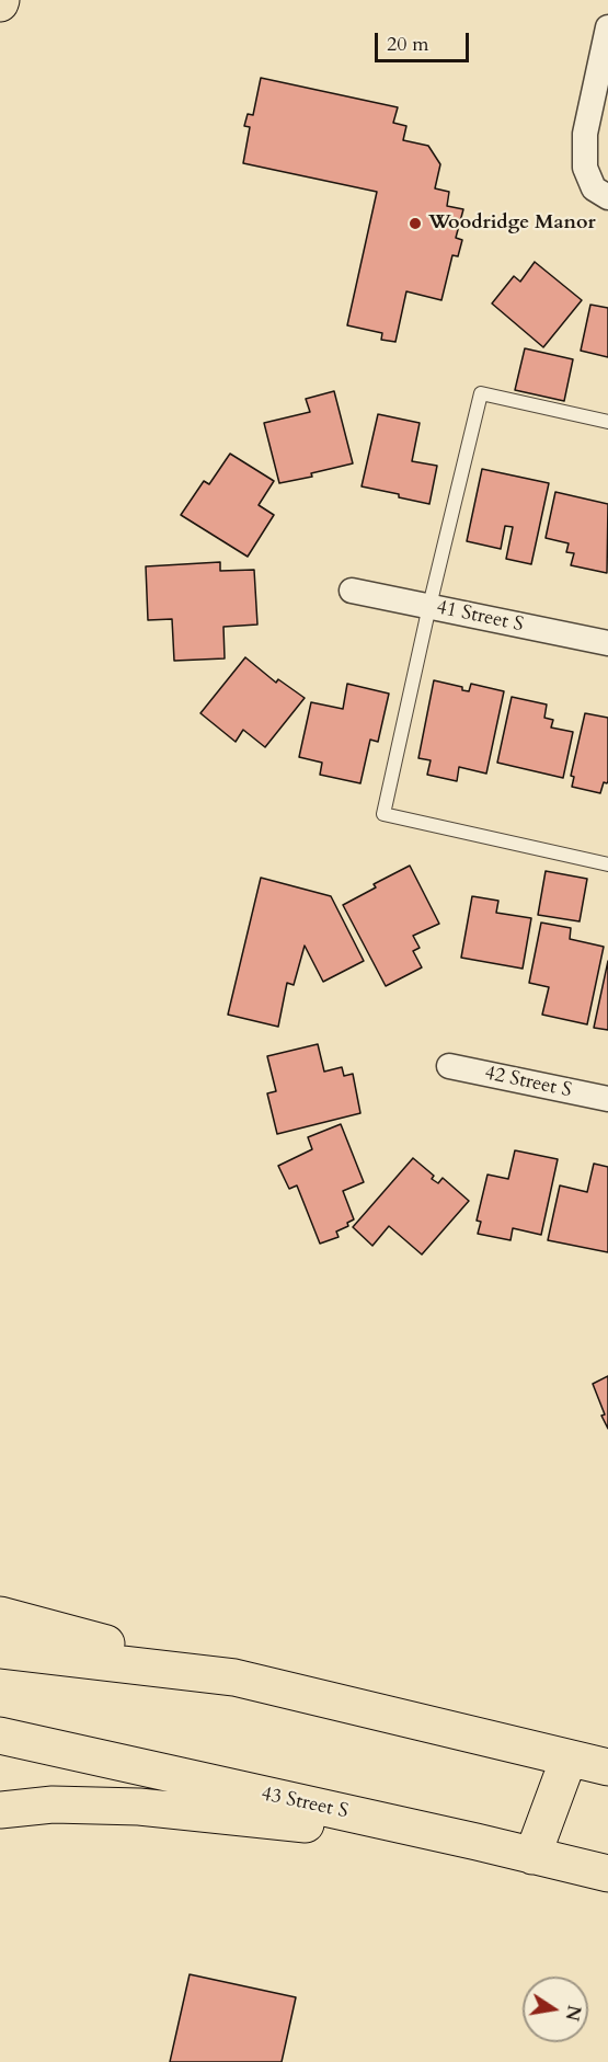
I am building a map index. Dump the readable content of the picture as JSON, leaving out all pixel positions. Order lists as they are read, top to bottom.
{
  "streets": {
    "highway": ["43 Street S"],
    "street": ["41 Street S", "42 Street S"]
  },
  "places": ["Woodridge Manor"],
  "scale_bar": "20 m",
  "north": "right"
}
